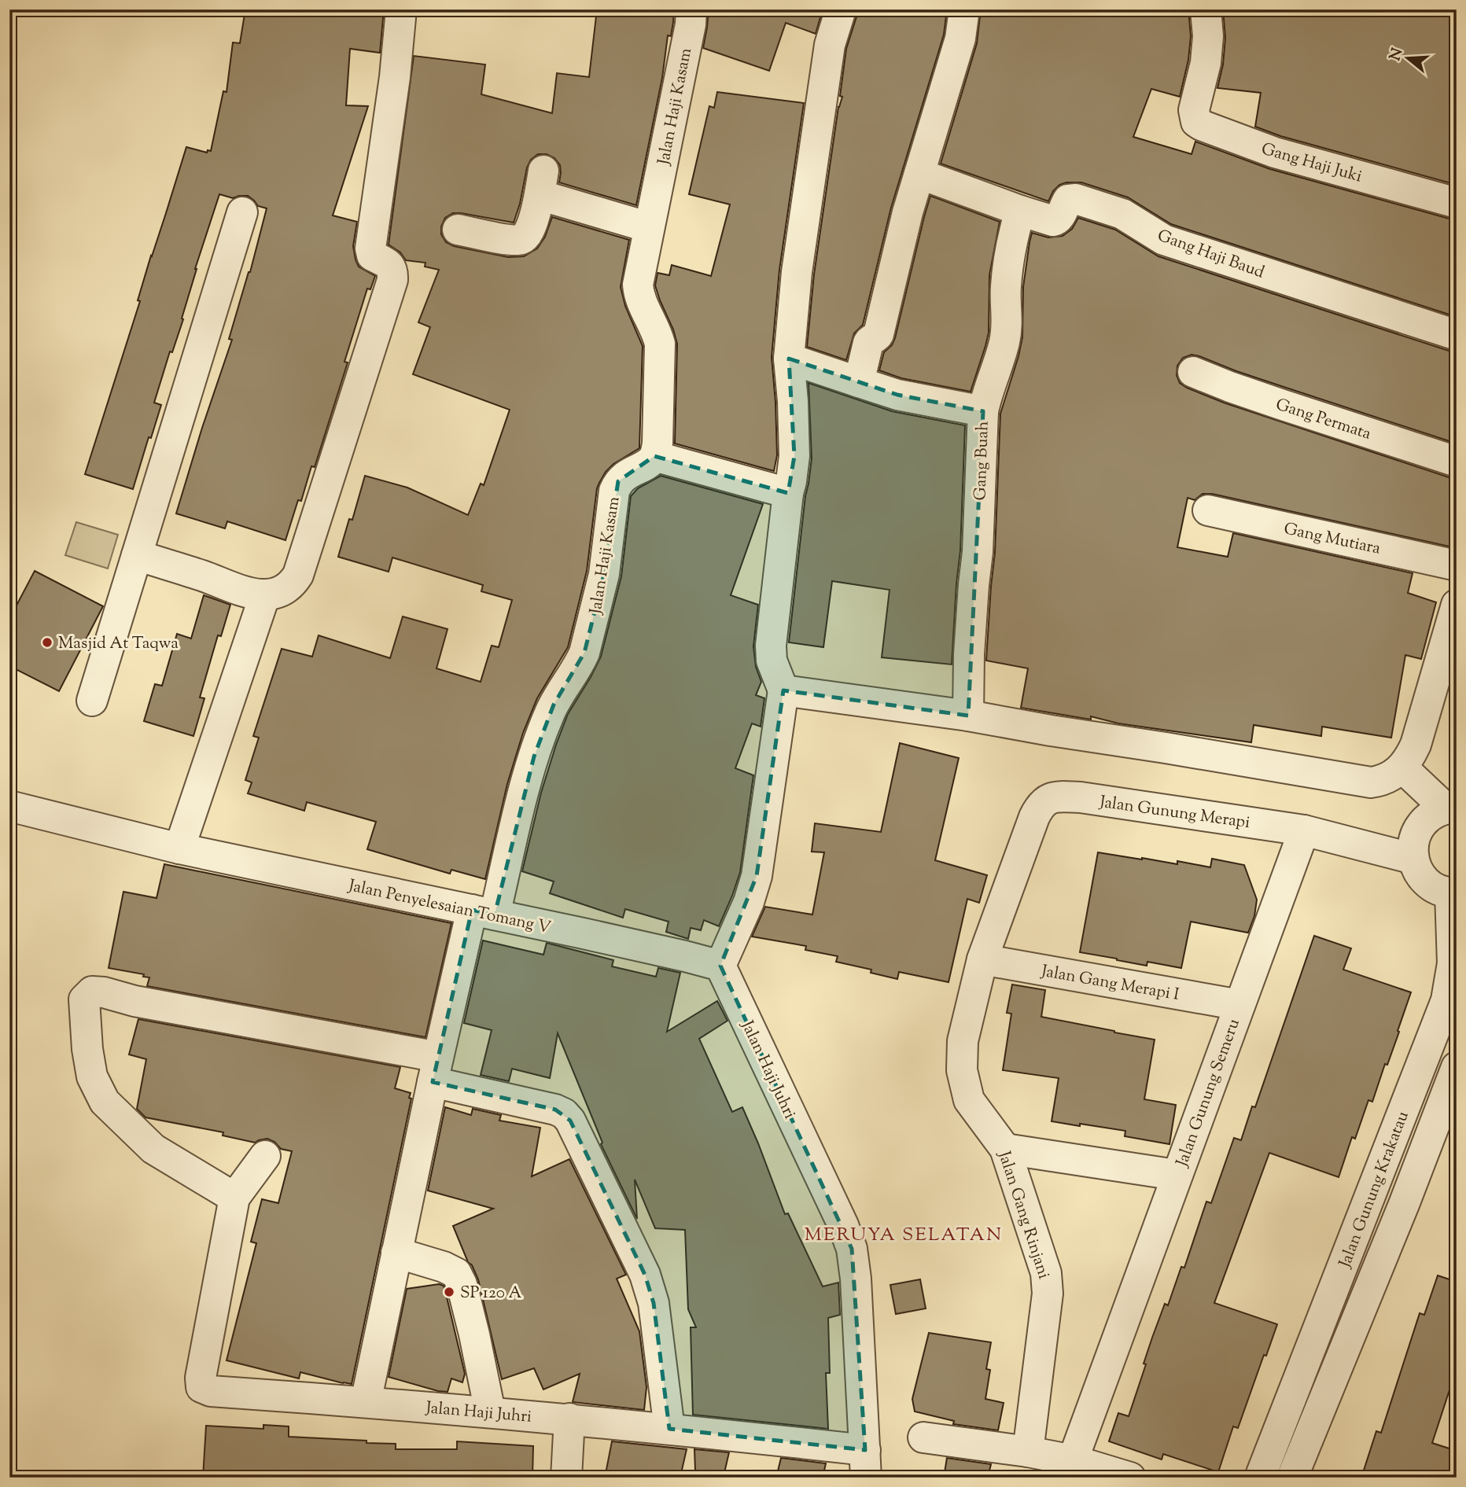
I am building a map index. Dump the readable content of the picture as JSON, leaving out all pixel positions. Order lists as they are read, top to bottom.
{
  "streets": {
    "street": [
      "Jalan Haji Kasam",
      "Gang Haji Juki",
      "Gang Haji Baud",
      "Gang Permata",
      "Gang Buah",
      "Gang Mutiara",
      "Jalan Gunung Merapi",
      "Jalan Penyelesaian Tomang V",
      "Jalan Gang Merapi I",
      "Jalan Haji Juhri",
      "Jalan Gunung Semeru",
      "Jalan Gunung Krakatau",
      "Jalan Gang Rinjani"
    ]
  },
  "crossings": [
    ["Jalan Haji Kasam", "Jalan Penyelesaian Tomang V"],
    ["Jalan Haji Kasam", "Jalan Haji Juhri"],
    ["Gang Haji Baud", "Gang Buah"],
    ["Jalan Gunung Merapi", "Jalan Gunung Semeru"],
    ["Jalan Gunung Merapi", "Jalan Gang Rinjani"],
    ["Jalan Penyelesaian Tomang V", "Jalan Haji Juhri"],
    ["Jalan Gang Merapi I", "Jalan Gunung Semeru"],
    ["Jalan Gang Merapi I", "Jalan Gang Rinjani"]
  ],
  "districts": ["MERUYA SELATAN"],
  "places": ["Masjid At Taqwa", "SP 120 A"],
  "north": "left"
}
